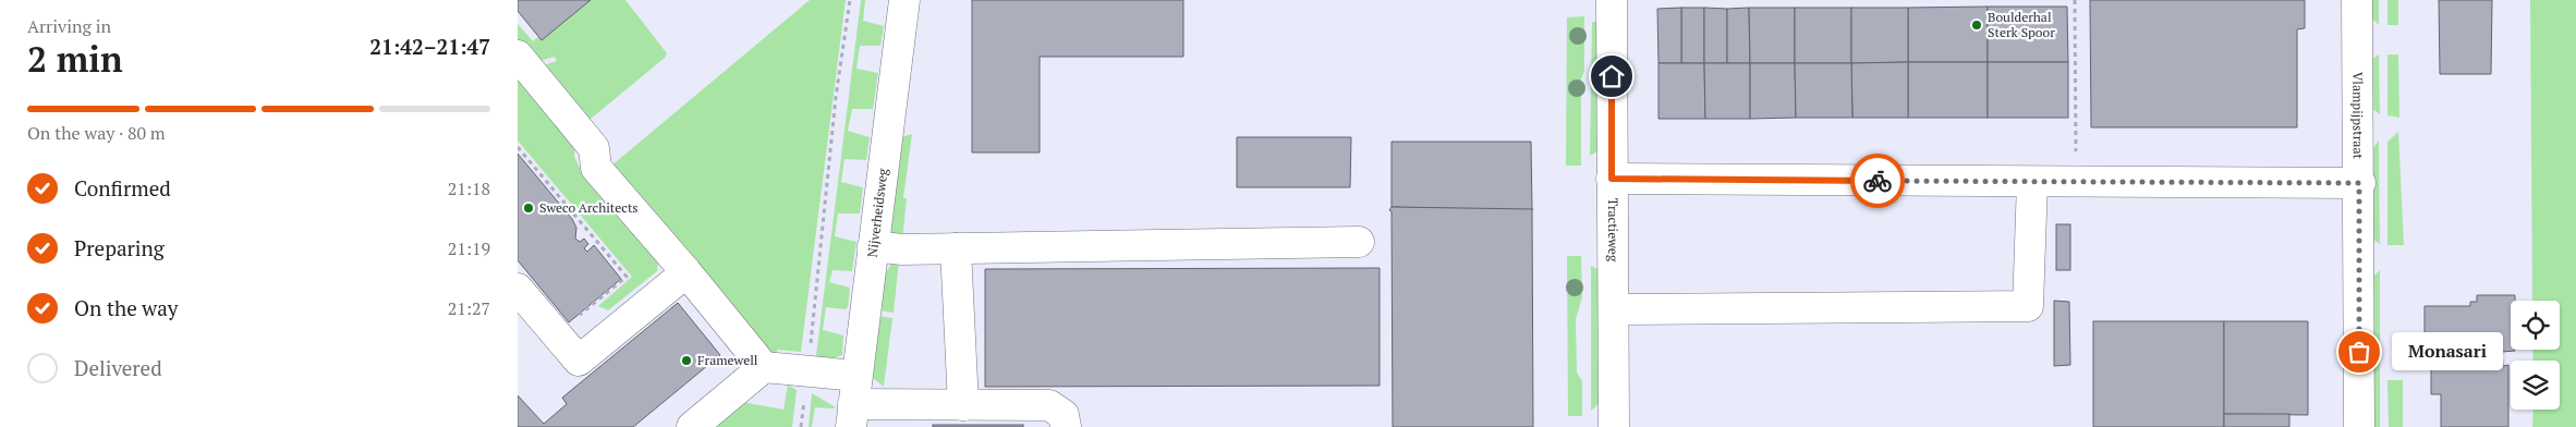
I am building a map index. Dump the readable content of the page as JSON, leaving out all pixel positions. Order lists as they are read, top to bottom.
{
  "streets": {
    "street": ["Vlampijpstraat", "Nijverheidsweg", "Tractieweg"]
  },
  "places": [
    "Boulderhal Sterk Spoor",
    "Sweco Architects",
    "Monasari",
    "Framewell"
  ],
  "page": {
    "heading": ["2 min", "Arriving in", "21:42–21:47"],
    "bar": "On the way · 80 m",
    "list": [
      ["Confirmed", "21:18"],
      ["Preparing", "21:19"],
      ["On the way", "21:27"],
      "Delivered"
    ],
    "bubble": "Monasari"
  }
}
